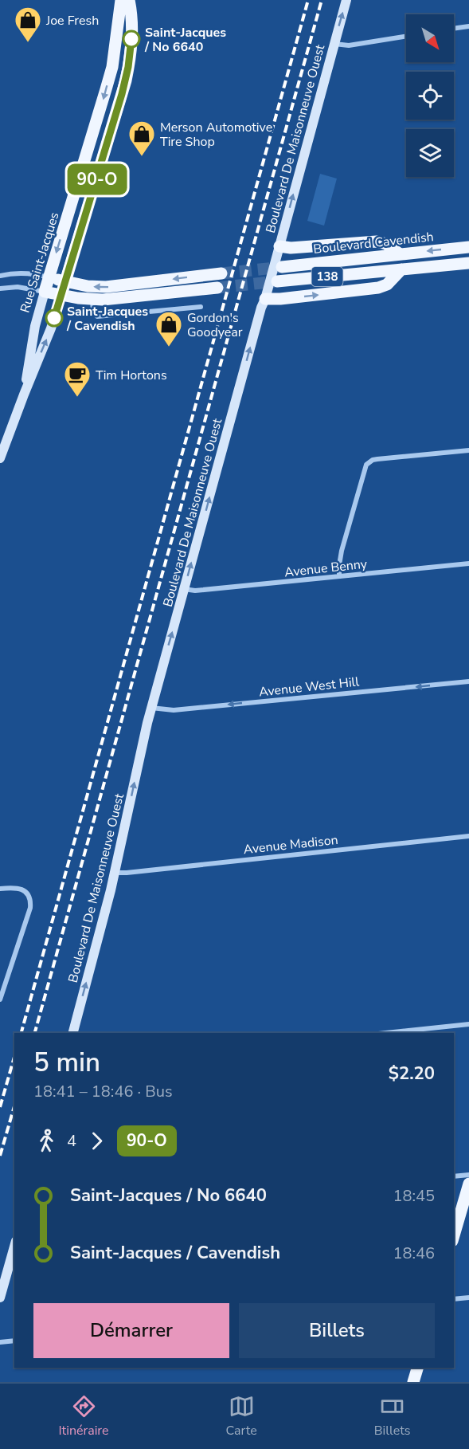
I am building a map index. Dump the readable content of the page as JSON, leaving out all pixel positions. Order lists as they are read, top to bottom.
{
  "streets": {
    "main road": ["Boulevard Cavendish", "Rue Saint-Jacques", "138"],
    "street": [
      "Boulevard De Maisonneuve Ouest",
      "Avenue Benny",
      "Avenue West Hill",
      "Avenue Madison"
    ]
  },
  "crossings": [
    ["Boulevard De Maisonneuve Ouest", "Boulevard Cavendish"],
    ["Boulevard De Maisonneuve Ouest", "Avenue Benny"],
    ["Boulevard De Maisonneuve Ouest", "Avenue West Hill"],
    ["Boulevard De Maisonneuve Ouest", "Avenue Madison"]
  ],
  "one_way": ["Boulevard De Maisonneuve Ouest", "Avenue West Hill"],
  "places": {
    "other": ["Saint-Jacques / No 6640", "Saint-Jacques / Cavendish"],
    "shop": ["Joe Fresh", "Merson Automotive Tire Shop", "Gordon's Goodyear"],
    "cafe": ["Tim Hortons"]
  },
  "lines": ["bus line 90-O"],
  "north": "bottom right",
  "page": {
    "on_map": "90-O",
    "heading": ["5 min", "18:41 – 18:46 · Bus", "$2.20"],
    "legs": ["4", "90-O"],
    "list": [
      {
        "name": "Saint-Jacques / No 6640",
        "value": "18:45"
      },
      {
        "name": "Saint-Jacques / Cavendish",
        "value": "18:46"
      }
    ],
    "buttons": ["Démarrer", "Billets"],
    "tabs": ["Itinéraire", "Carte", "Billets"]
  }
}
